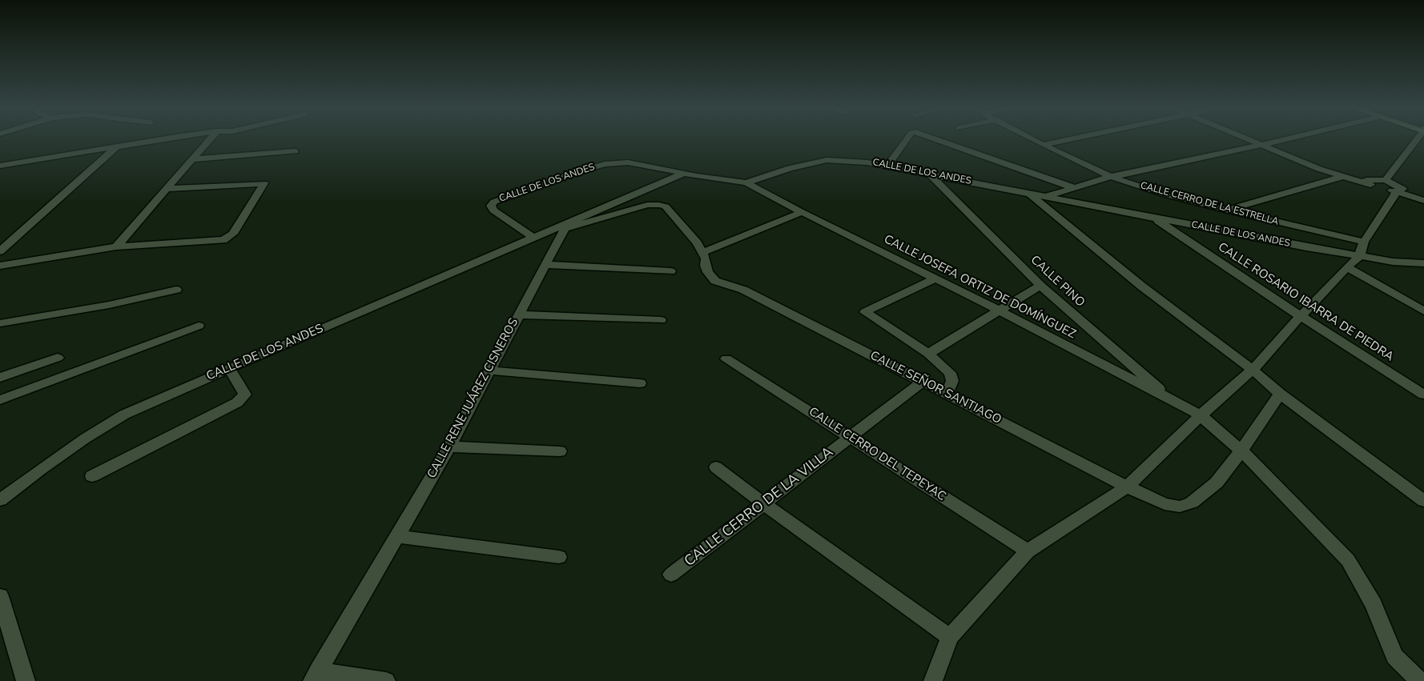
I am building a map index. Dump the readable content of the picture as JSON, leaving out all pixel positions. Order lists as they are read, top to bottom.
{
  "streets": {
    "street": [
      "CALLE DE LOS ANDES",
      "CALLE CERRO DE LA ESTRELLA",
      "CALLE PINO",
      "CALLE JOSEFA ORTIZ DE DOMÍNGUEZ",
      "CALLE ROSARIO IBARRA DE PIEDRA",
      "CALLE SEÑOR SANTIAGO",
      "CALLE RENE JUÁREZ CISNEROS",
      "CALLE CERRO DEL TEPEYAC",
      "CALLE CERRO DE LA VILLA"
    ]
  },
  "crossings": [
    ["CALLE DE LOS ANDES", "CALLE PINO"],
    ["CALLE DE LOS ANDES", "CALLE JOSEFA ORTIZ DE DOMÍNGUEZ"],
    ["CALLE DE LOS ANDES", "CALLE ROSARIO IBARRA DE PIEDRA"],
    ["CALLE DE LOS ANDES", "CALLE SEÑOR SANTIAGO"],
    ["CALLE DE LOS ANDES", "CALLE RENE JUÁREZ CISNEROS"],
    ["CALLE PINO", "CALLE JOSEFA ORTIZ DE DOMÍNGUEZ"],
    ["CALLE JOSEFA ORTIZ DE DOMÍNGUEZ", "CALLE SEÑOR SANTIAGO"],
    ["CALLE SEÑOR SANTIAGO", "CALLE RENE JUÁREZ CISNEROS"],
    ["CALLE SEÑOR SANTIAGO", "CALLE CERRO DE LA VILLA"],
    ["CALLE CERRO DEL TEPEYAC", "CALLE CERRO DE LA VILLA"]
  ]
}
